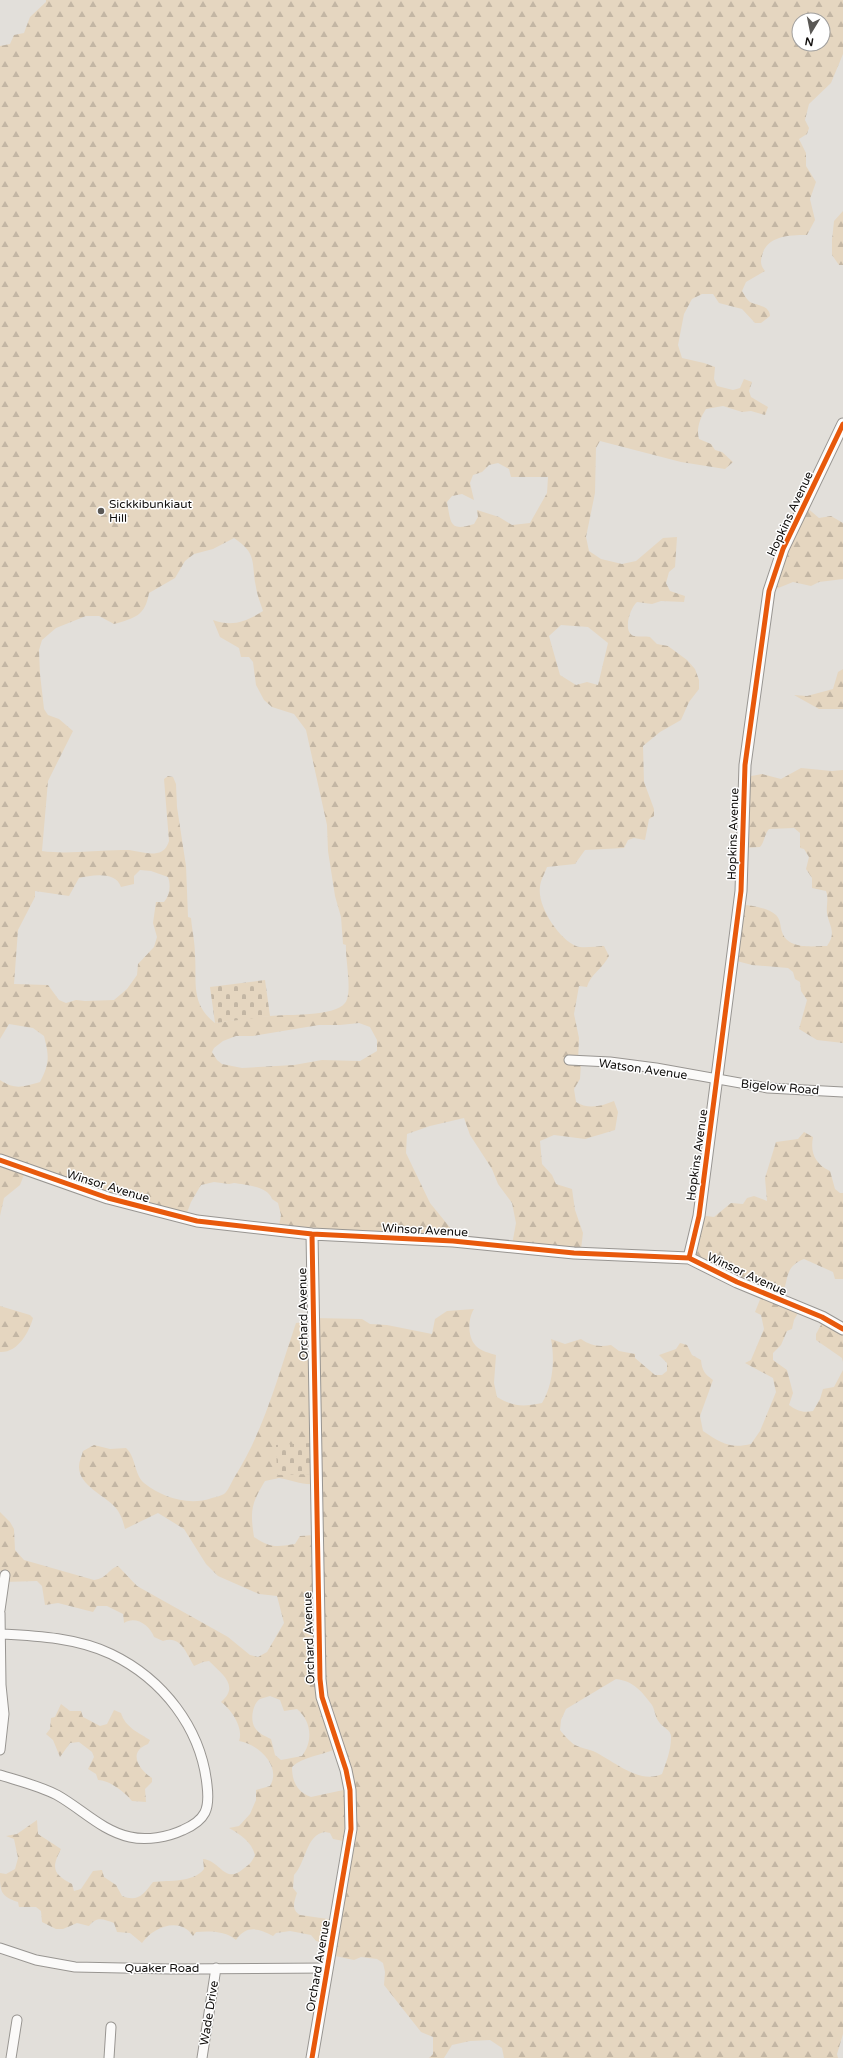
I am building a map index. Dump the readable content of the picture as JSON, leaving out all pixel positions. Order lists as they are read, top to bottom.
{
  "streets": {
    "street": [
      "Hopkins Avenue",
      "Watson Avenue",
      "Bigelow Road",
      "Winsor Avenue",
      "Orchard Avenue",
      "Quaker Road",
      "Wade Drive"
    ]
  },
  "crossings": [
    ["Hopkins Avenue", "Watson Avenue"],
    ["Hopkins Avenue", "Bigelow Road"],
    ["Hopkins Avenue", "Winsor Avenue"],
    ["Watson Avenue", "Bigelow Road"],
    ["Winsor Avenue", "Orchard Avenue"],
    ["Orchard Avenue", "Quaker Road"],
    ["Quaker Road", "Wade Drive"]
  ],
  "places": ["Sickkibunkiaut Hill"],
  "north": "bottom"
}
